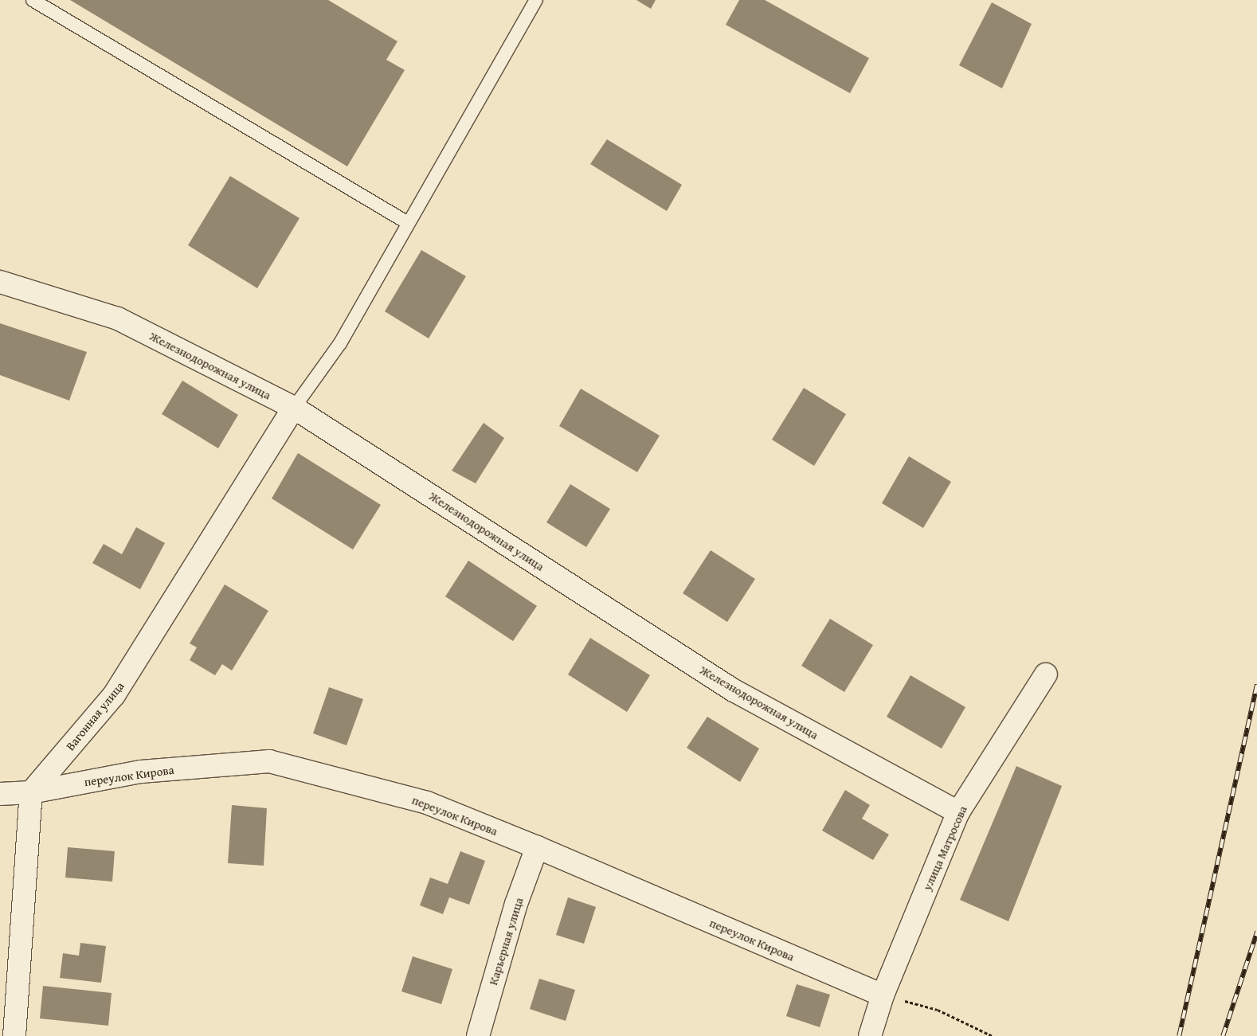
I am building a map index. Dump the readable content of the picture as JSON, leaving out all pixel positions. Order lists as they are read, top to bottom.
{
  "streets": {
    "street": [
      "Железнодорожная улица",
      "Вагонная улица",
      "переулок Кирова",
      "улица Матросова",
      "Карьерная улица"
    ]
  },
  "crossings": [
    ["Железнодорожная улица", "Вагонная улица"],
    ["Железнодорожная улица", "улица Матросова"],
    ["Вагонная улица", "переулок Кирова"],
    ["переулок Кирова", "улица Матросова"],
    ["переулок Кирова", "Карьерная улица"]
  ]
}
